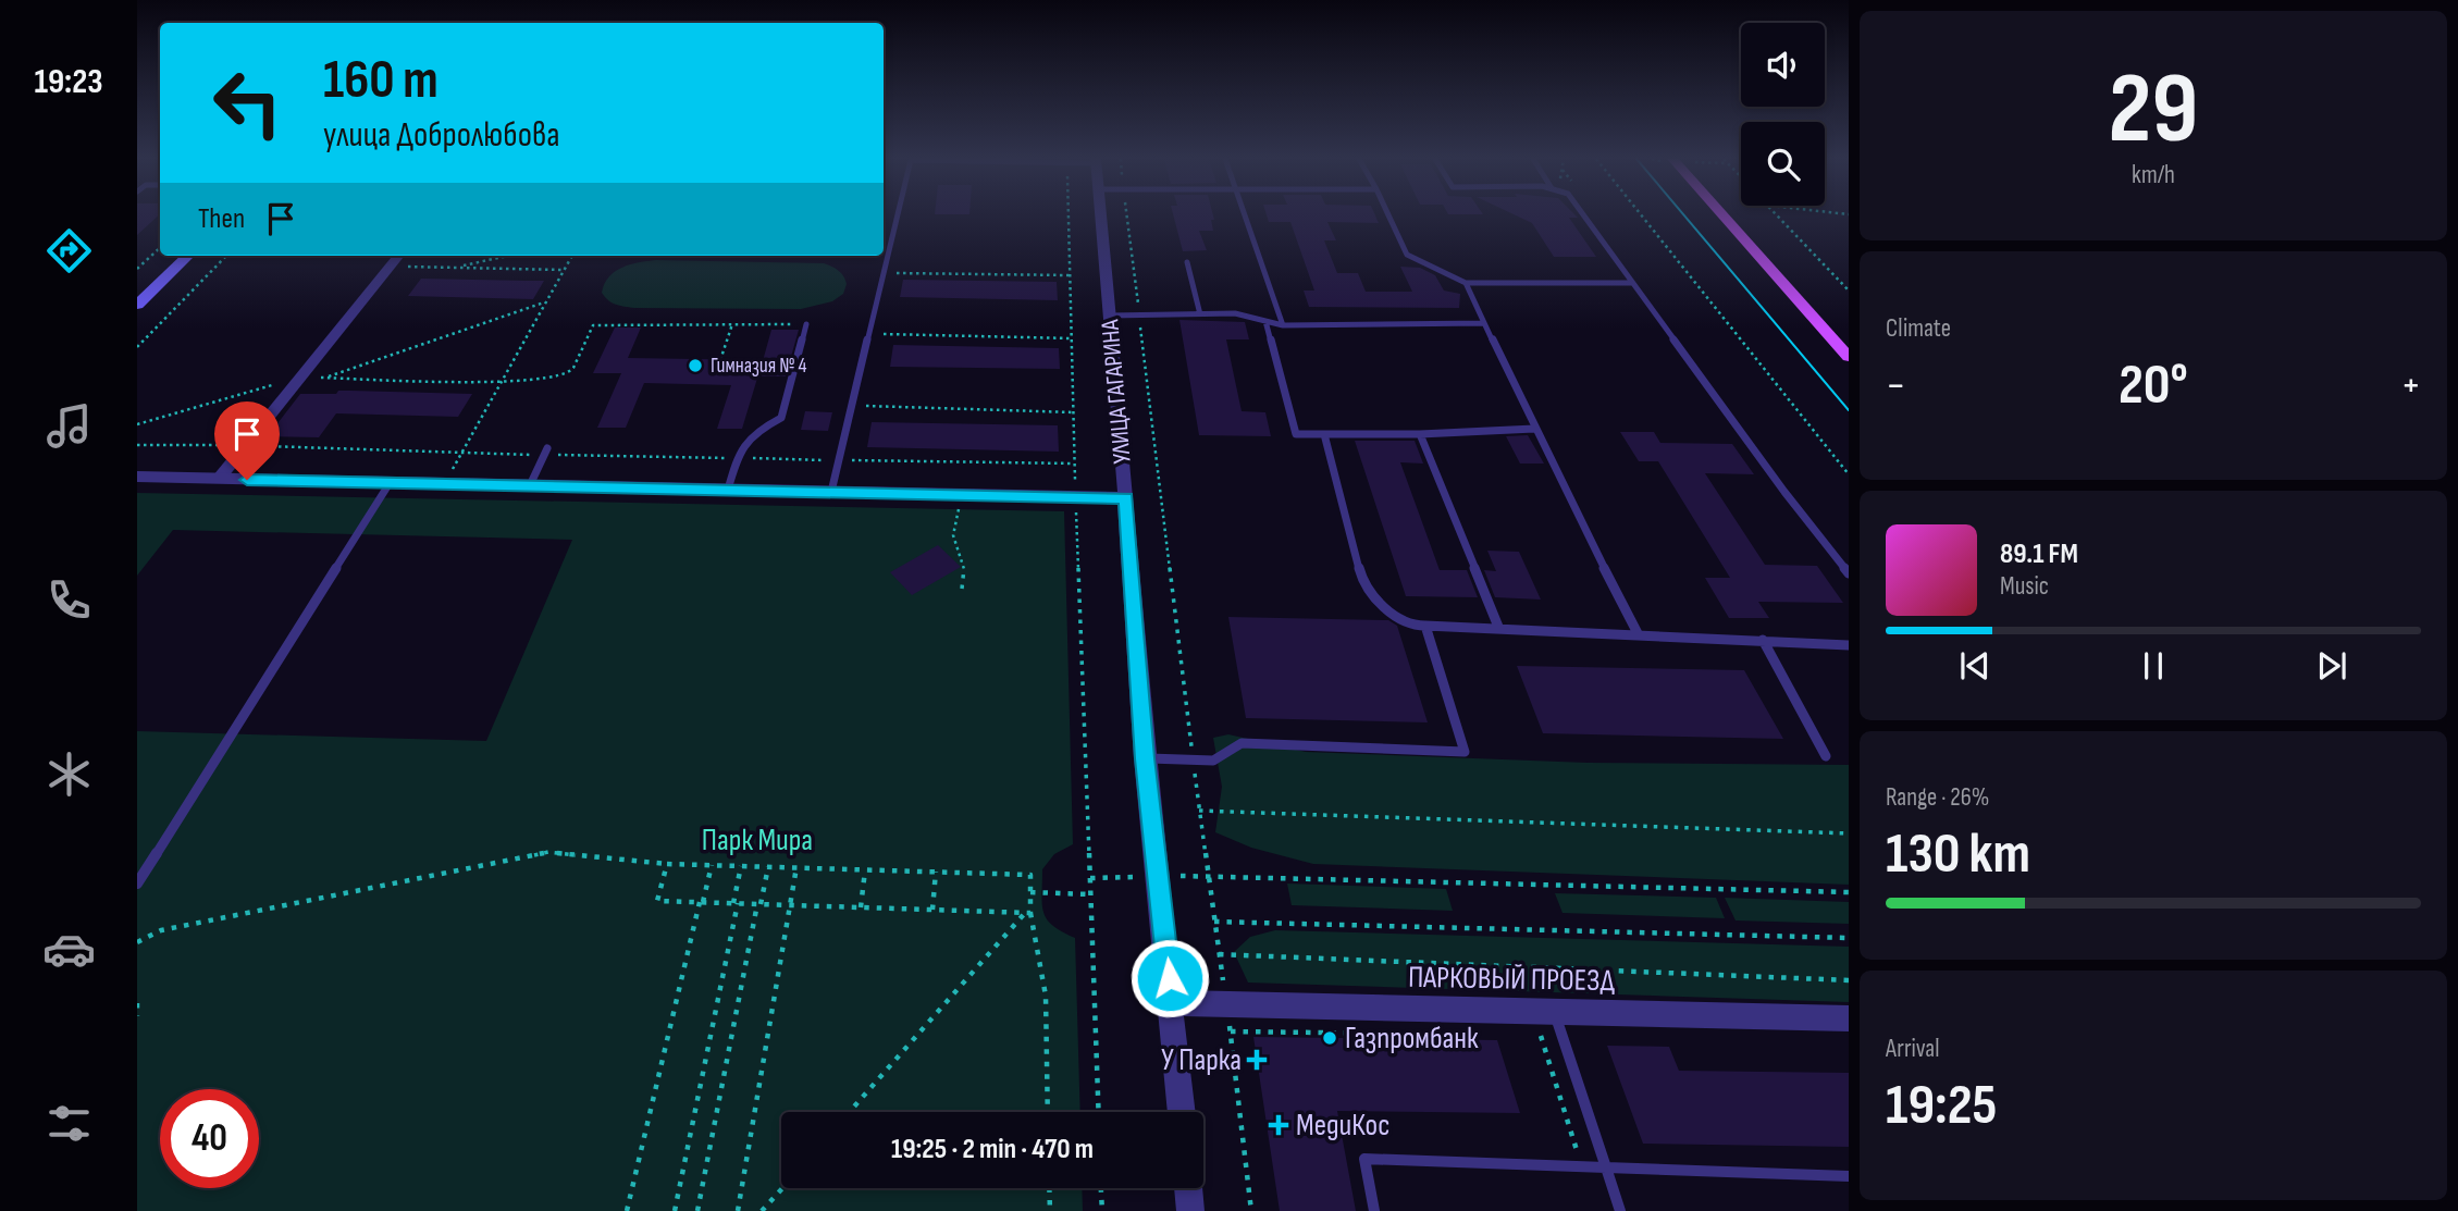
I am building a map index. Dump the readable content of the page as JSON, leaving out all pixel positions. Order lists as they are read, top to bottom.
{
  "streets": {
    "street": ["УЛИЦА ГАГАРИНА", "ПАРКОВЫЙ ПРОЕЗД"]
  },
  "crossings": [
    ["УЛИЦА ГАГАРИНА", "ПАРКОВЫЙ ПРОЕЗД"]
  ],
  "parks": ["Парк Мира"],
  "places": {
    "other": ["Гимназия № 4", "Газпромбанк"],
    "health": ["У Парка", "МедиКос"]
  },
  "page": {
    "tabs": "19:23",
    "tile": [
      ["29", "km/h"],
      "Climate",
      ["Range · 26%", "130 km"],
      ["Arrival", "19:25"]
    ],
    "turn": ["160 m", "улица Добролюбова"],
    "then": "Then",
    "heat": ["−", "20°", "+"],
    "song": ["89.1 FM", "Music"],
    "limit": "40",
    "trip": "19:25 · 2 min · 470 m"
  }
}
